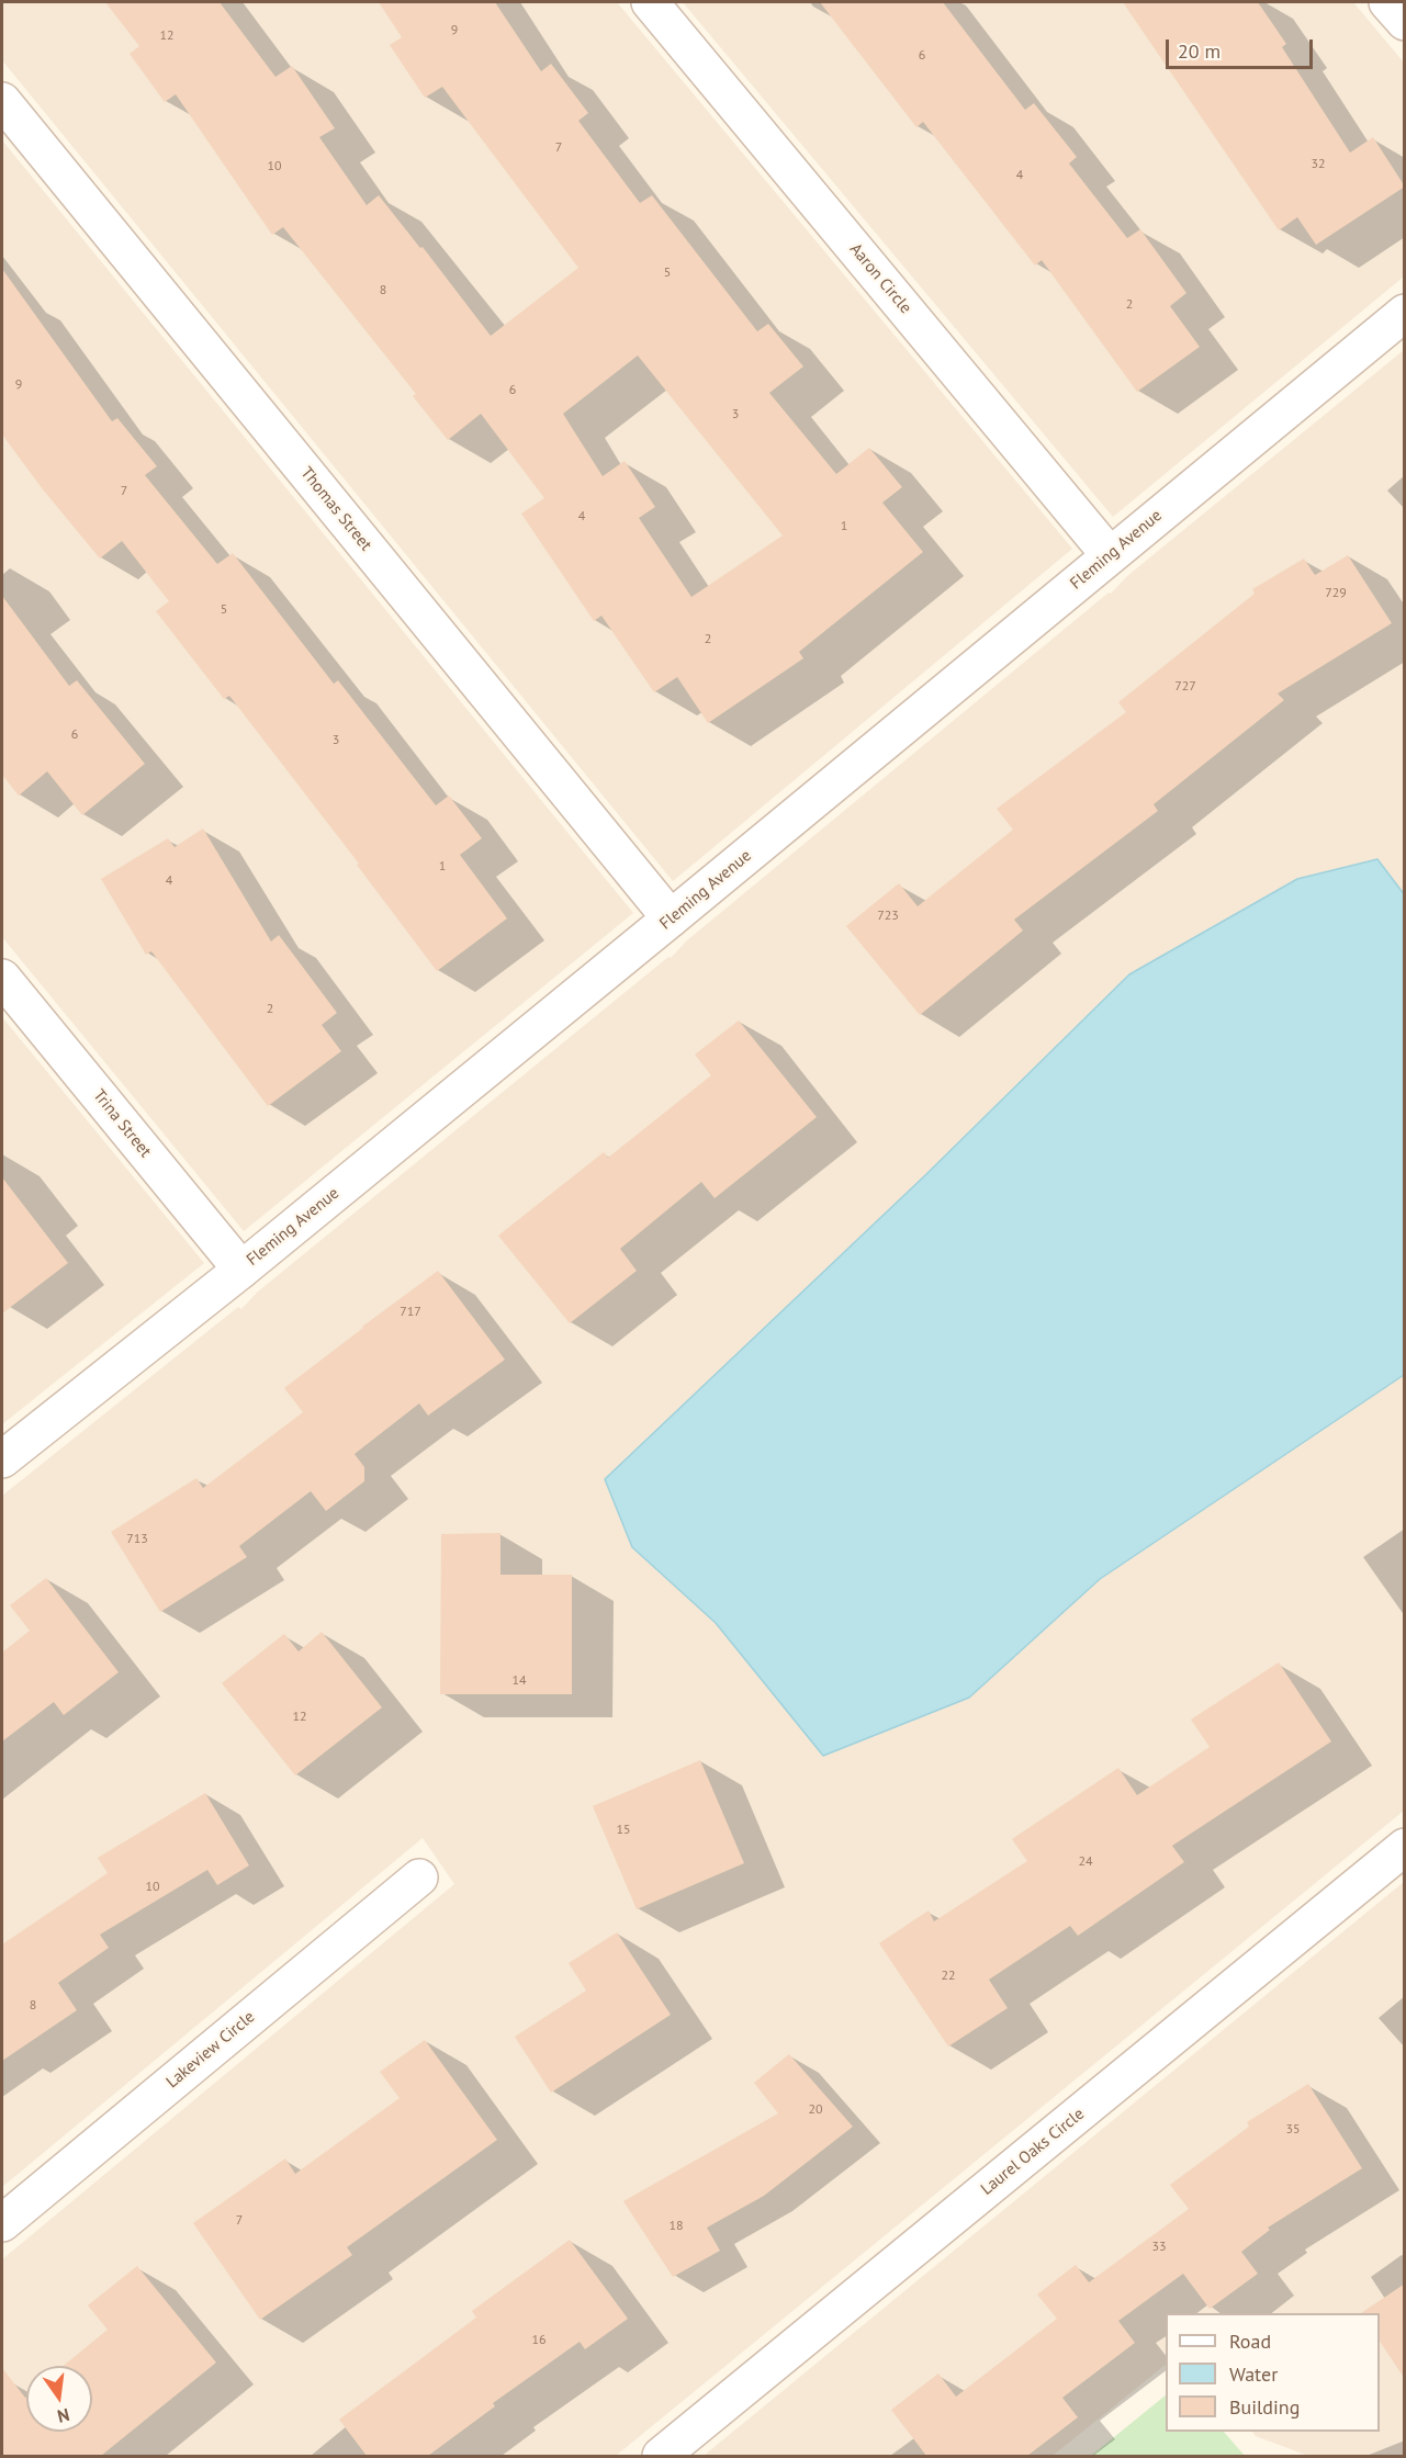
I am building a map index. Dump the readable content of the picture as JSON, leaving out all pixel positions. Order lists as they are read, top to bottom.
{
  "streets": {
    "street": [
      "Aaron Circle",
      "Thomas Street",
      "Fleming Avenue",
      "Trina Street",
      "Lakeview Circle",
      "Laurel Oaks Circle"
    ]
  },
  "crossings": [
    ["Aaron Circle", "Fleming Avenue"],
    ["Thomas Street", "Fleming Avenue"],
    ["Fleming Avenue", "Trina Street"]
  ],
  "house_numbers": [
    "9",
    "12",
    "6",
    "7",
    "32",
    "10",
    "4",
    "5",
    "8",
    "2",
    "9",
    "6",
    "3",
    "7",
    "4",
    "1",
    "729",
    "5",
    "2",
    "727",
    "6",
    "3",
    "1",
    "4",
    "723",
    "2",
    "717",
    "713",
    "14",
    "12",
    "15",
    "24",
    "10",
    "22",
    "8",
    "20",
    "35",
    "7",
    "18",
    "33",
    "16"
  ],
  "legend": ["Road", "Water", "Building"],
  "scale_bar": "20 m",
  "north": "bottom"
}
